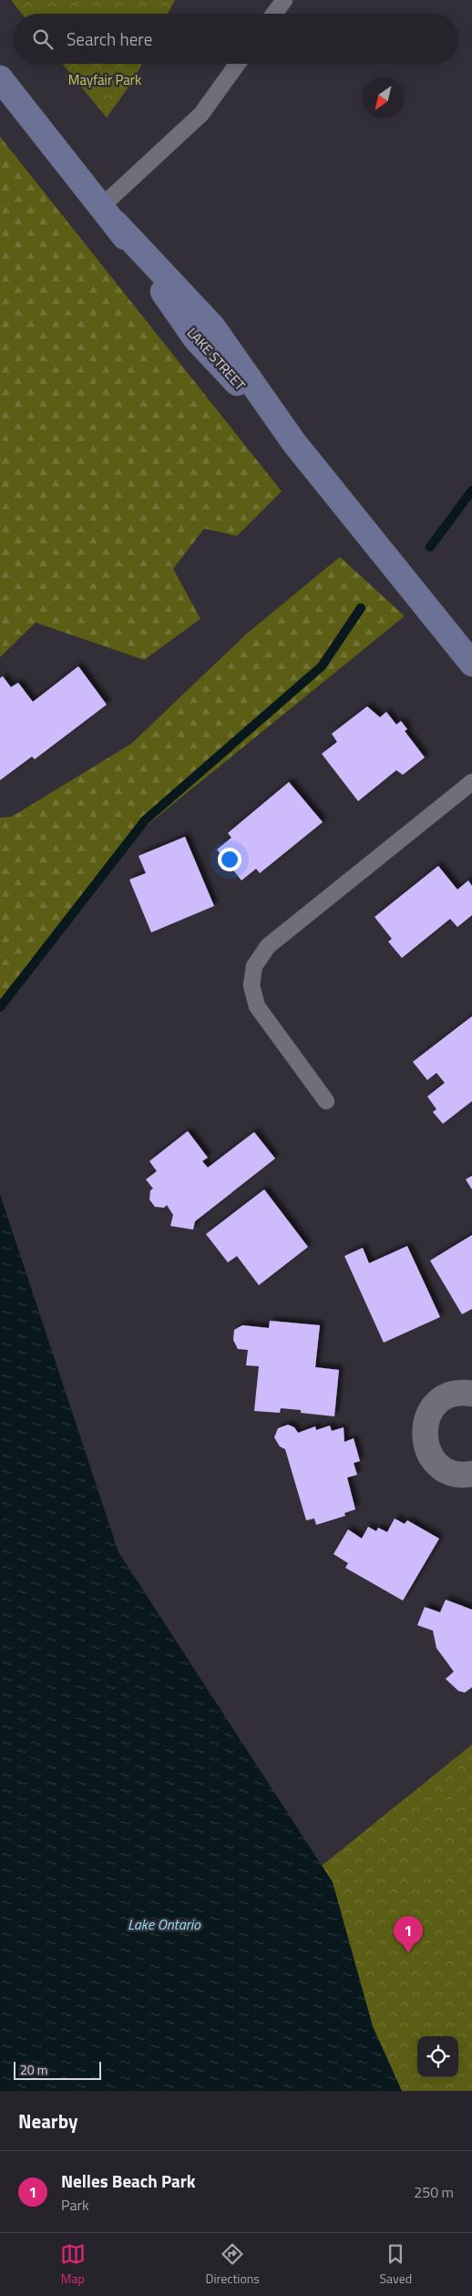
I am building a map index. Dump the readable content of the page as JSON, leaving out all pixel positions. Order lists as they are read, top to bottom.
{
  "streets": {
    "street": ["LAKE STREET"]
  },
  "water": ["Lake Ontario"],
  "parks": ["Mayfair Park"],
  "scale_bar": "20 m",
  "north": "bottom left",
  "page": {
    "search": "Search here",
    "pins": "1",
    "scale": "20 m",
    "heading": "Nearby",
    "list": [
      {
        "mark": "1",
        "name": "Nelles Beach Park",
        "note": "Park",
        "value": "250 m"
      }
    ],
    "nav": ["Map", "Directions", "Saved"]
  }
}
